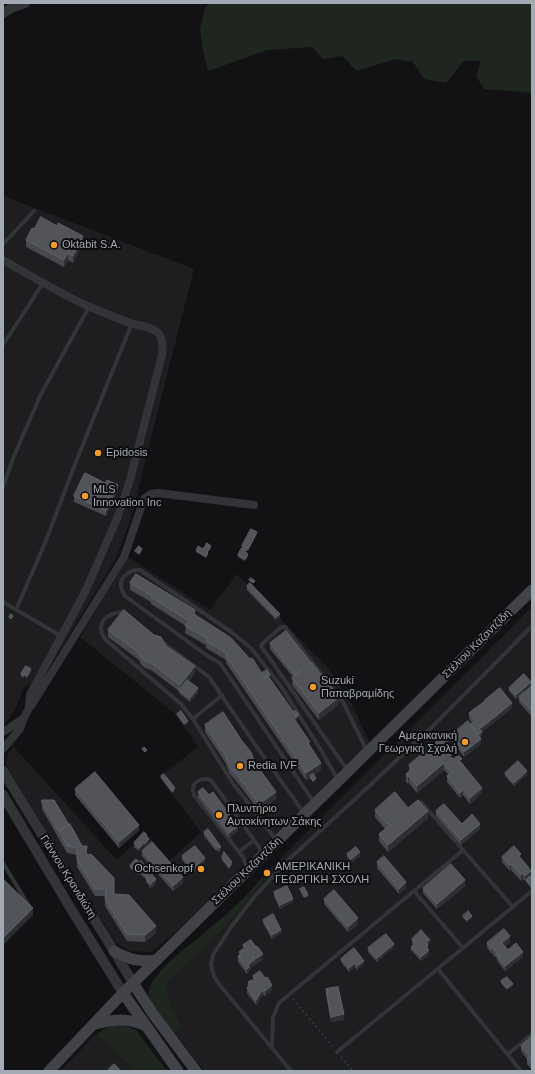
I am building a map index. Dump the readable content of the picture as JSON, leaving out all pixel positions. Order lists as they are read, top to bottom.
{
  "streets": {
    "main road": ["Στέλιου Καζαντζίδη"],
    "street": ["Γιάννου Κρανιδιώτη"]
  },
  "crossings": [
    ["Στέλιου Καζαντζίδη", "Γιάννου Κρανιδιώτη"]
  ],
  "places": [
    "Oktabit S.A.",
    "Epidosis",
    "MLS Innovation Inc",
    "Suzuki Παπαβραμίδης",
    "Αμερικανική Γεωργική Σχολή",
    "Redia IVF",
    "Πλυντήριο Αυτοκίνητων Σάκης",
    "Ochsenkopf",
    "ΑΜΕΡΙΚΑΝΙΚΗ ΓΕΩΡΓΙΚΗ ΣΧΟΛΗ"
  ]
}
